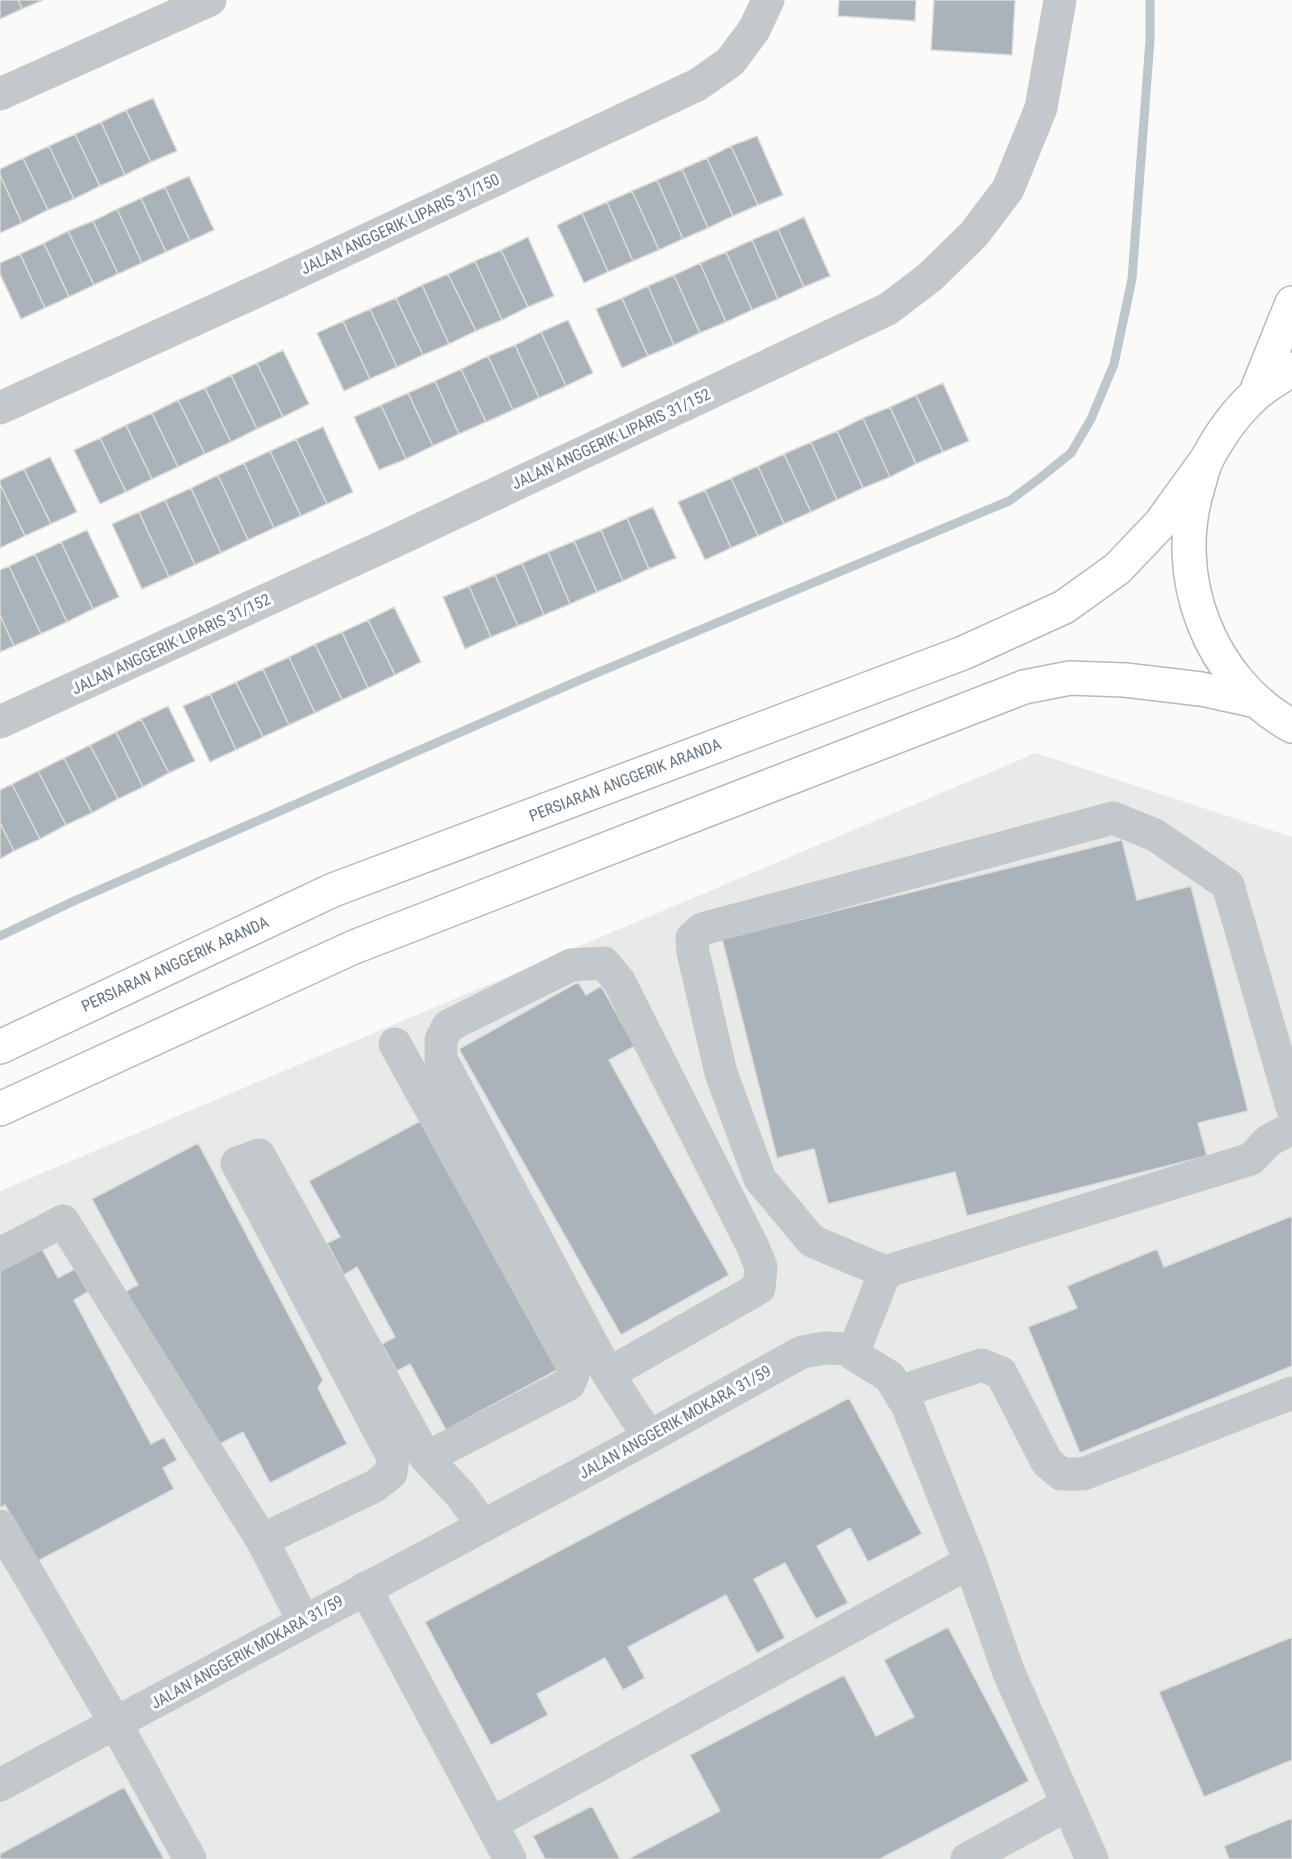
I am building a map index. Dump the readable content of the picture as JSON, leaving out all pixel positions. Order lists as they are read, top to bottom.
{
  "streets": {
    "main road": ["PERSIARAN ANGGERIK ARANDA"],
    "street": ["JALAN ANGGERIK LIPARIS 31/150", "JALAN ANGGERIK LIPARIS 31/152", "JALAN ANGGERIK MOKARA 31/59"]
  }
}
